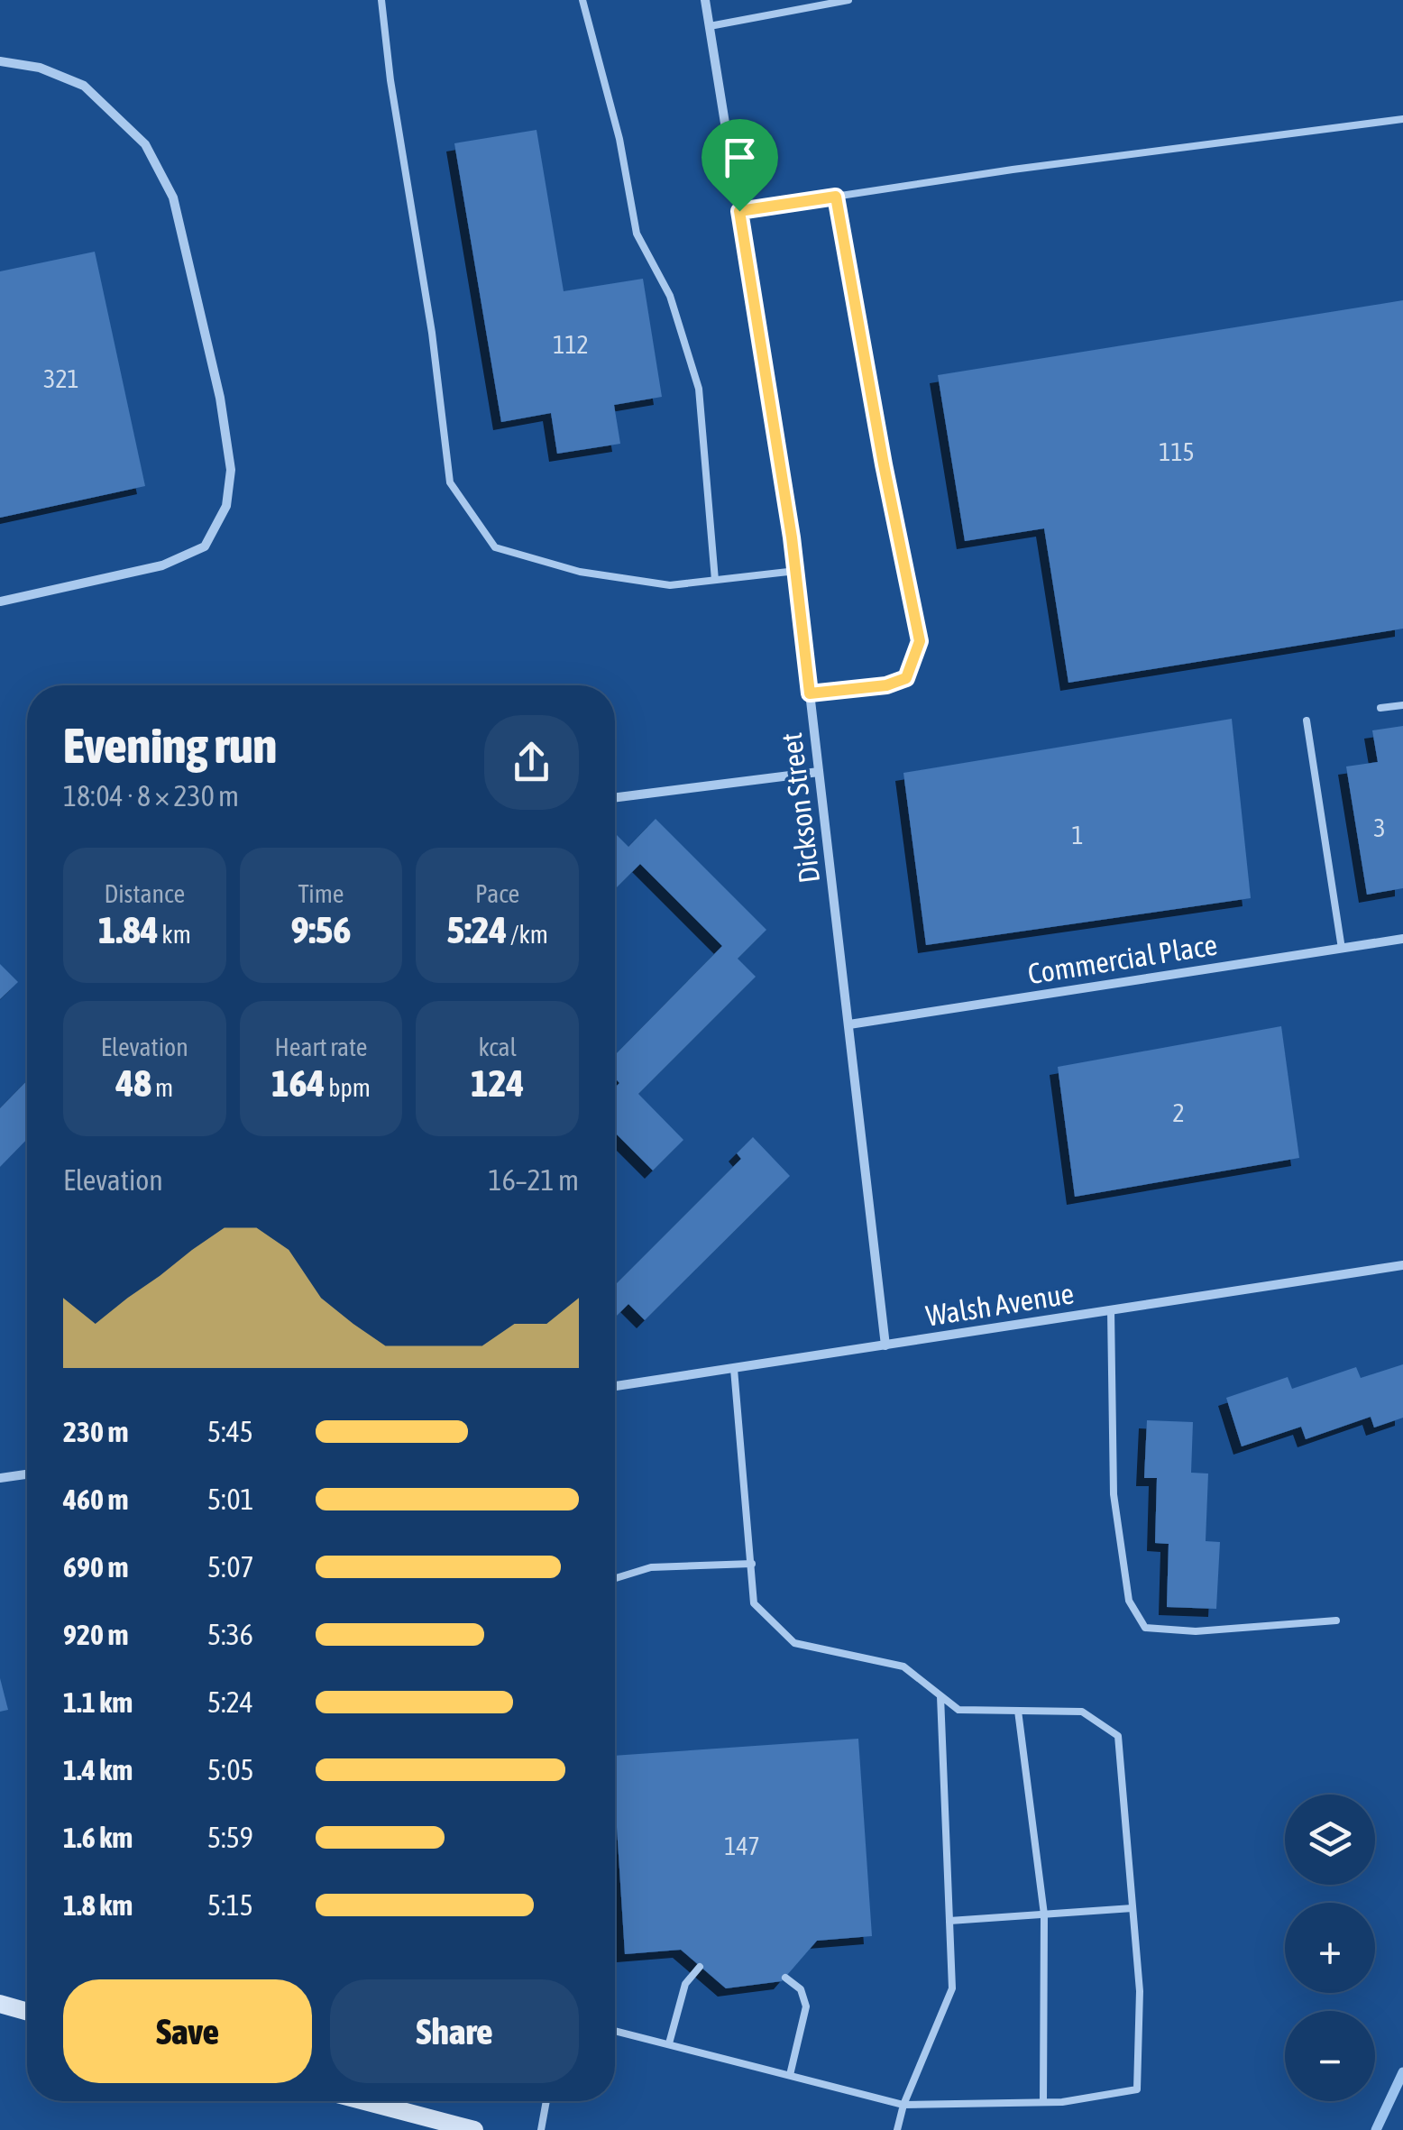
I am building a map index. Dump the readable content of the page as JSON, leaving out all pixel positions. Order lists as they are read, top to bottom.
{
  "streets": {
    "street": ["Dickson Street", "Commercial Place", "Walsh Avenue"]
  },
  "crossings": [
    ["Dickson Street", "Commercial Place"],
    ["Dickson Street", "Walsh Avenue"]
  ],
  "house_numbers": [
    "112",
    "321",
    "115",
    "3",
    "1",
    "2",
    "147"
  ],
  "page": {
    "heading": ["Evening run", "18:04 · 8 × 230 m"],
    "stats": [
      ["Distance", "1.84 km"],
      ["Time", "9:56"],
      ["Pace", "5:24 /km"],
      ["Elevation", "48 m"],
      ["Heart rate", "164 bpm"],
      ["kcal", "124"]
    ],
    "chart": ["Elevation", "16–21 m"],
    "list": [
      {
        "name": "230 m",
        "note": "5:45"
      },
      {
        "name": "460 m",
        "note": "5:01"
      },
      {
        "name": "690 m",
        "note": "5:07"
      },
      {
        "name": "920 m",
        "note": "5:36"
      },
      {
        "name": "1.1 km",
        "note": "5:24"
      },
      {
        "name": "1.4 km",
        "note": "5:05"
      },
      {
        "name": "1.6 km",
        "note": "5:59"
      },
      {
        "name": "1.8 km",
        "note": "5:15"
      }
    ],
    "map_buttons": ["+", "−"],
    "buttons": ["Save", "Share"]
  }
}
